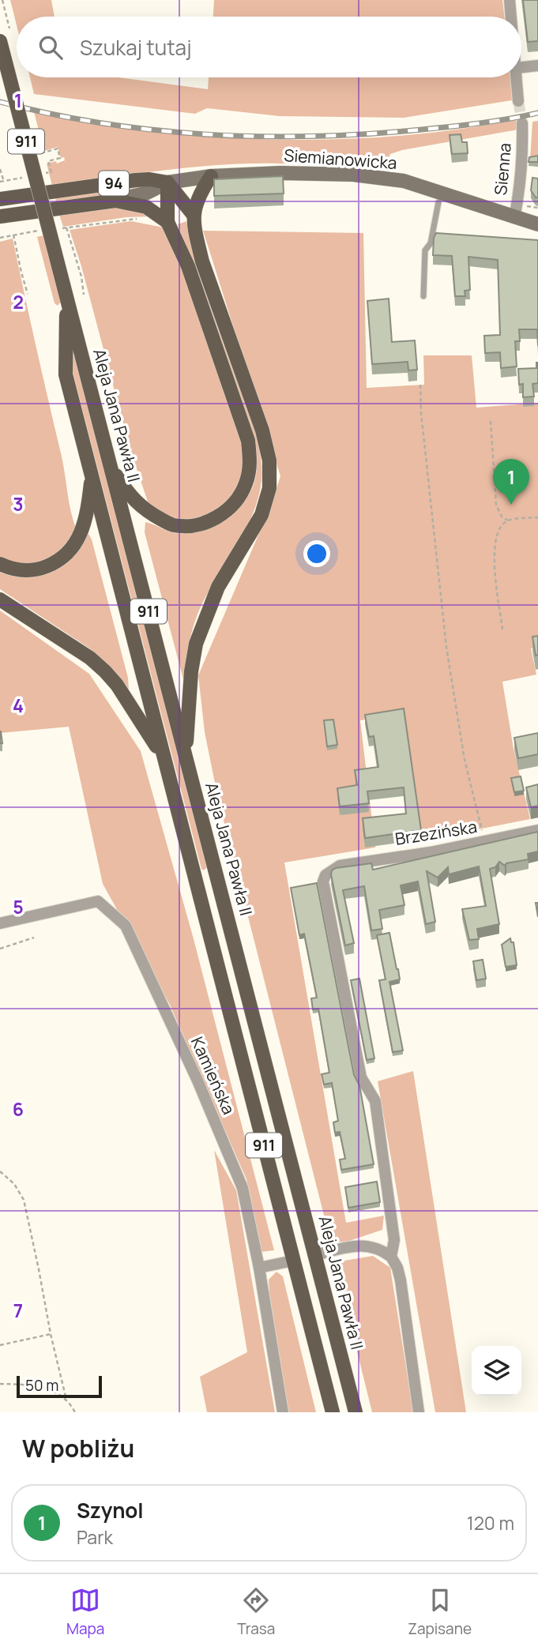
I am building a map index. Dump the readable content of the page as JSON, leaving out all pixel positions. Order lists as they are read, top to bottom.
{
  "streets": {
    "main road": [
      "911",
      "Siemianowicka",
      "94",
      "Aleja Jana Pawła II"
    ],
    "street": ["Sienna", "Brzezińska", "Kamieńska"]
  },
  "crossings": [
    ["Siemianowicka", "Sienna"]
  ],
  "scale_bar": "50 m",
  "page": {
    "search": "Szukaj tutaj",
    "pins": "1",
    "scale": "50 m",
    "heading": "W pobliżu",
    "list": [
      {
        "mark": "1",
        "name": "Szynol",
        "note": "Park",
        "value": "120 m"
      }
    ],
    "nav": ["Mapa", "Trasa", "Zapisane"]
  },
  "grid": {
    "rows": [
      "1",
      "2",
      "3",
      "4",
      "5",
      "6",
      "7"
    ]
  }
}
